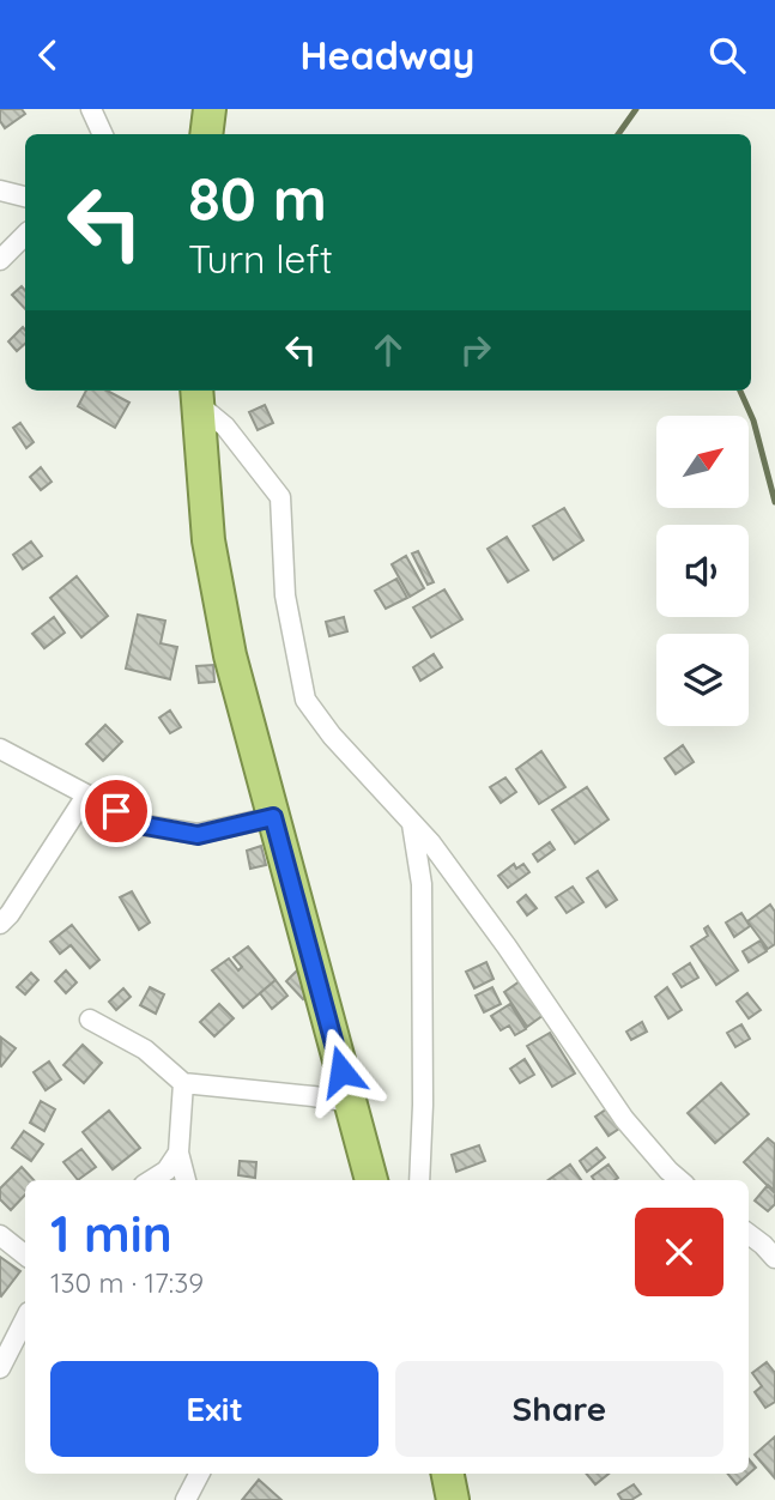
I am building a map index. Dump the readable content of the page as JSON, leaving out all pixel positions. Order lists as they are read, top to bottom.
{
  "north": "top right",
  "page": {
    "header": "Headway",
    "turn": ["80 m", "Turn left"],
    "heading": ["1 min", "130 m · 17:39"],
    "buttons": ["Exit", "Share"]
  }
}
